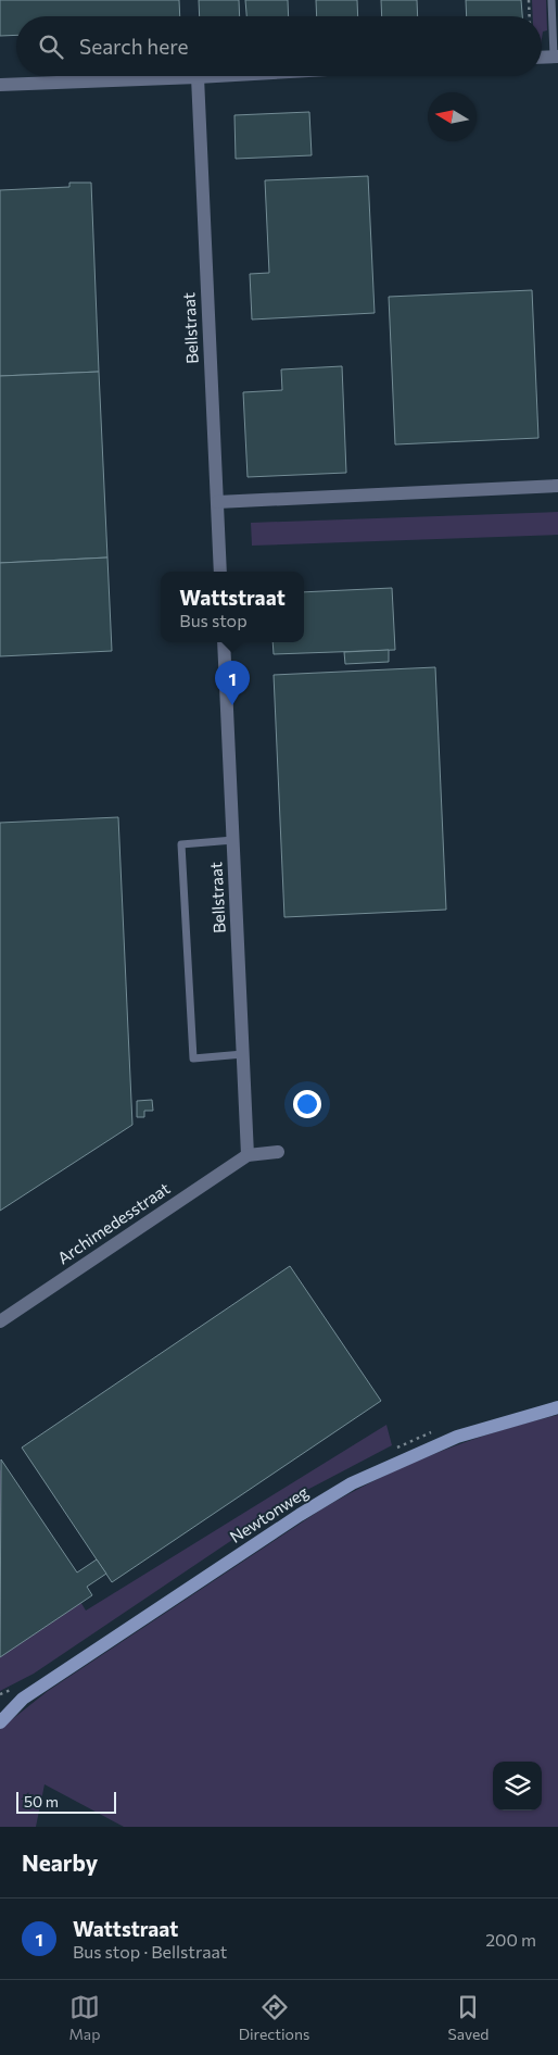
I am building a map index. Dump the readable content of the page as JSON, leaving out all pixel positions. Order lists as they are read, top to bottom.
{
  "streets": {
    "main road": ["Newtonweg"],
    "street": ["Bellstraat", "Archimedesstraat"]
  },
  "crossings": [
    ["Bellstraat", "Archimedesstraat"]
  ],
  "scale_bar": "50 m",
  "north": "left",
  "page": {
    "search": "Search here",
    "popup": ["Wattstraat", "Bus stop"],
    "pins": "1",
    "scale": "50 m",
    "heading": "Nearby",
    "list": [
      {
        "mark": "1",
        "name": "Wattstraat",
        "note": "Bus stop · Bellstraat",
        "value": "200 m"
      }
    ],
    "nav": ["Map", "Directions", "Saved"]
  }
}
